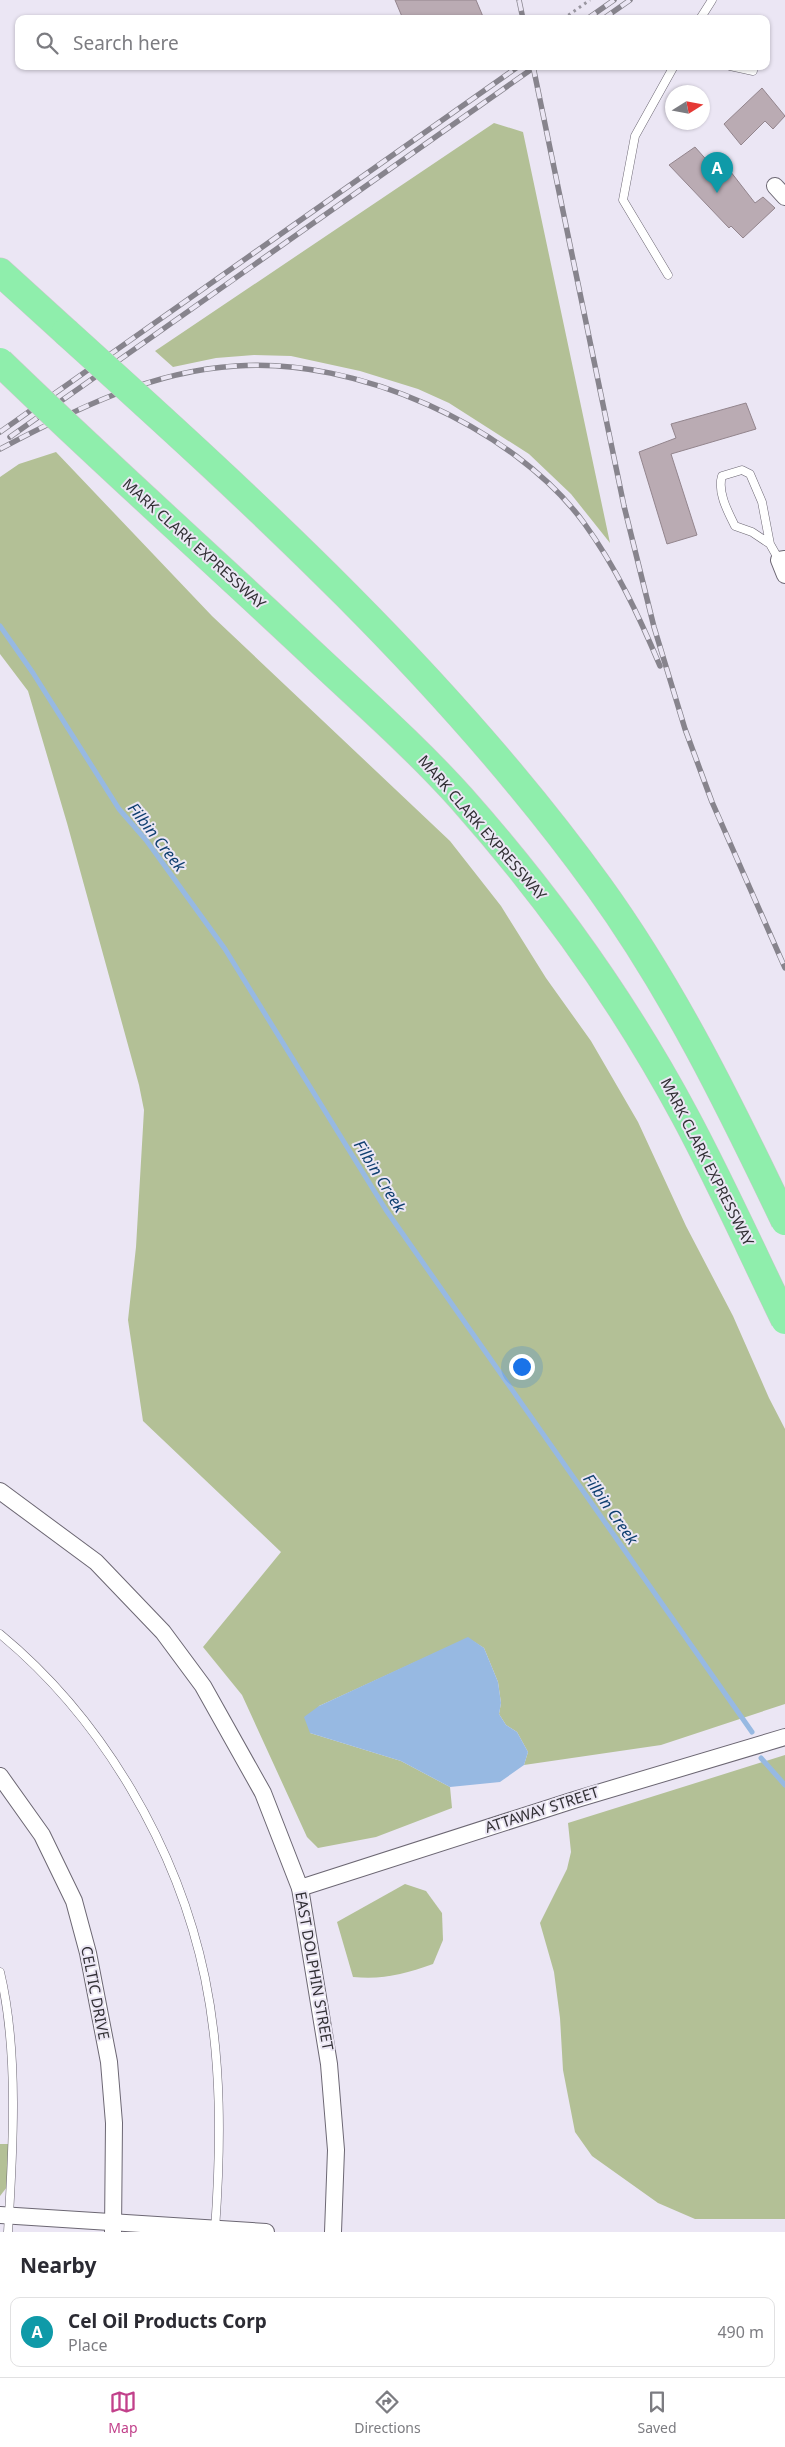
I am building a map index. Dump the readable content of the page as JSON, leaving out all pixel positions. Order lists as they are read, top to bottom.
{
  "streets": {
    "highway": ["MARK CLARK EXPRESSWAY"],
    "street": ["ATTAWAY STREET", "EAST DOLPHIN STREET", "CELTIC DRIVE"]
  },
  "crossings": [
    ["ATTAWAY STREET", "EAST DOLPHIN STREET"]
  ],
  "water": ["Filbin Creek"],
  "north": "right",
  "page": {
    "search": "Search here",
    "pins": "A",
    "heading": "Nearby",
    "list": [
      {
        "mark": "A",
        "name": "Cel Oil Products Corp",
        "note": "Place",
        "value": "490 m"
      }
    ],
    "nav": ["Map", "Directions", "Saved"]
  }
}
